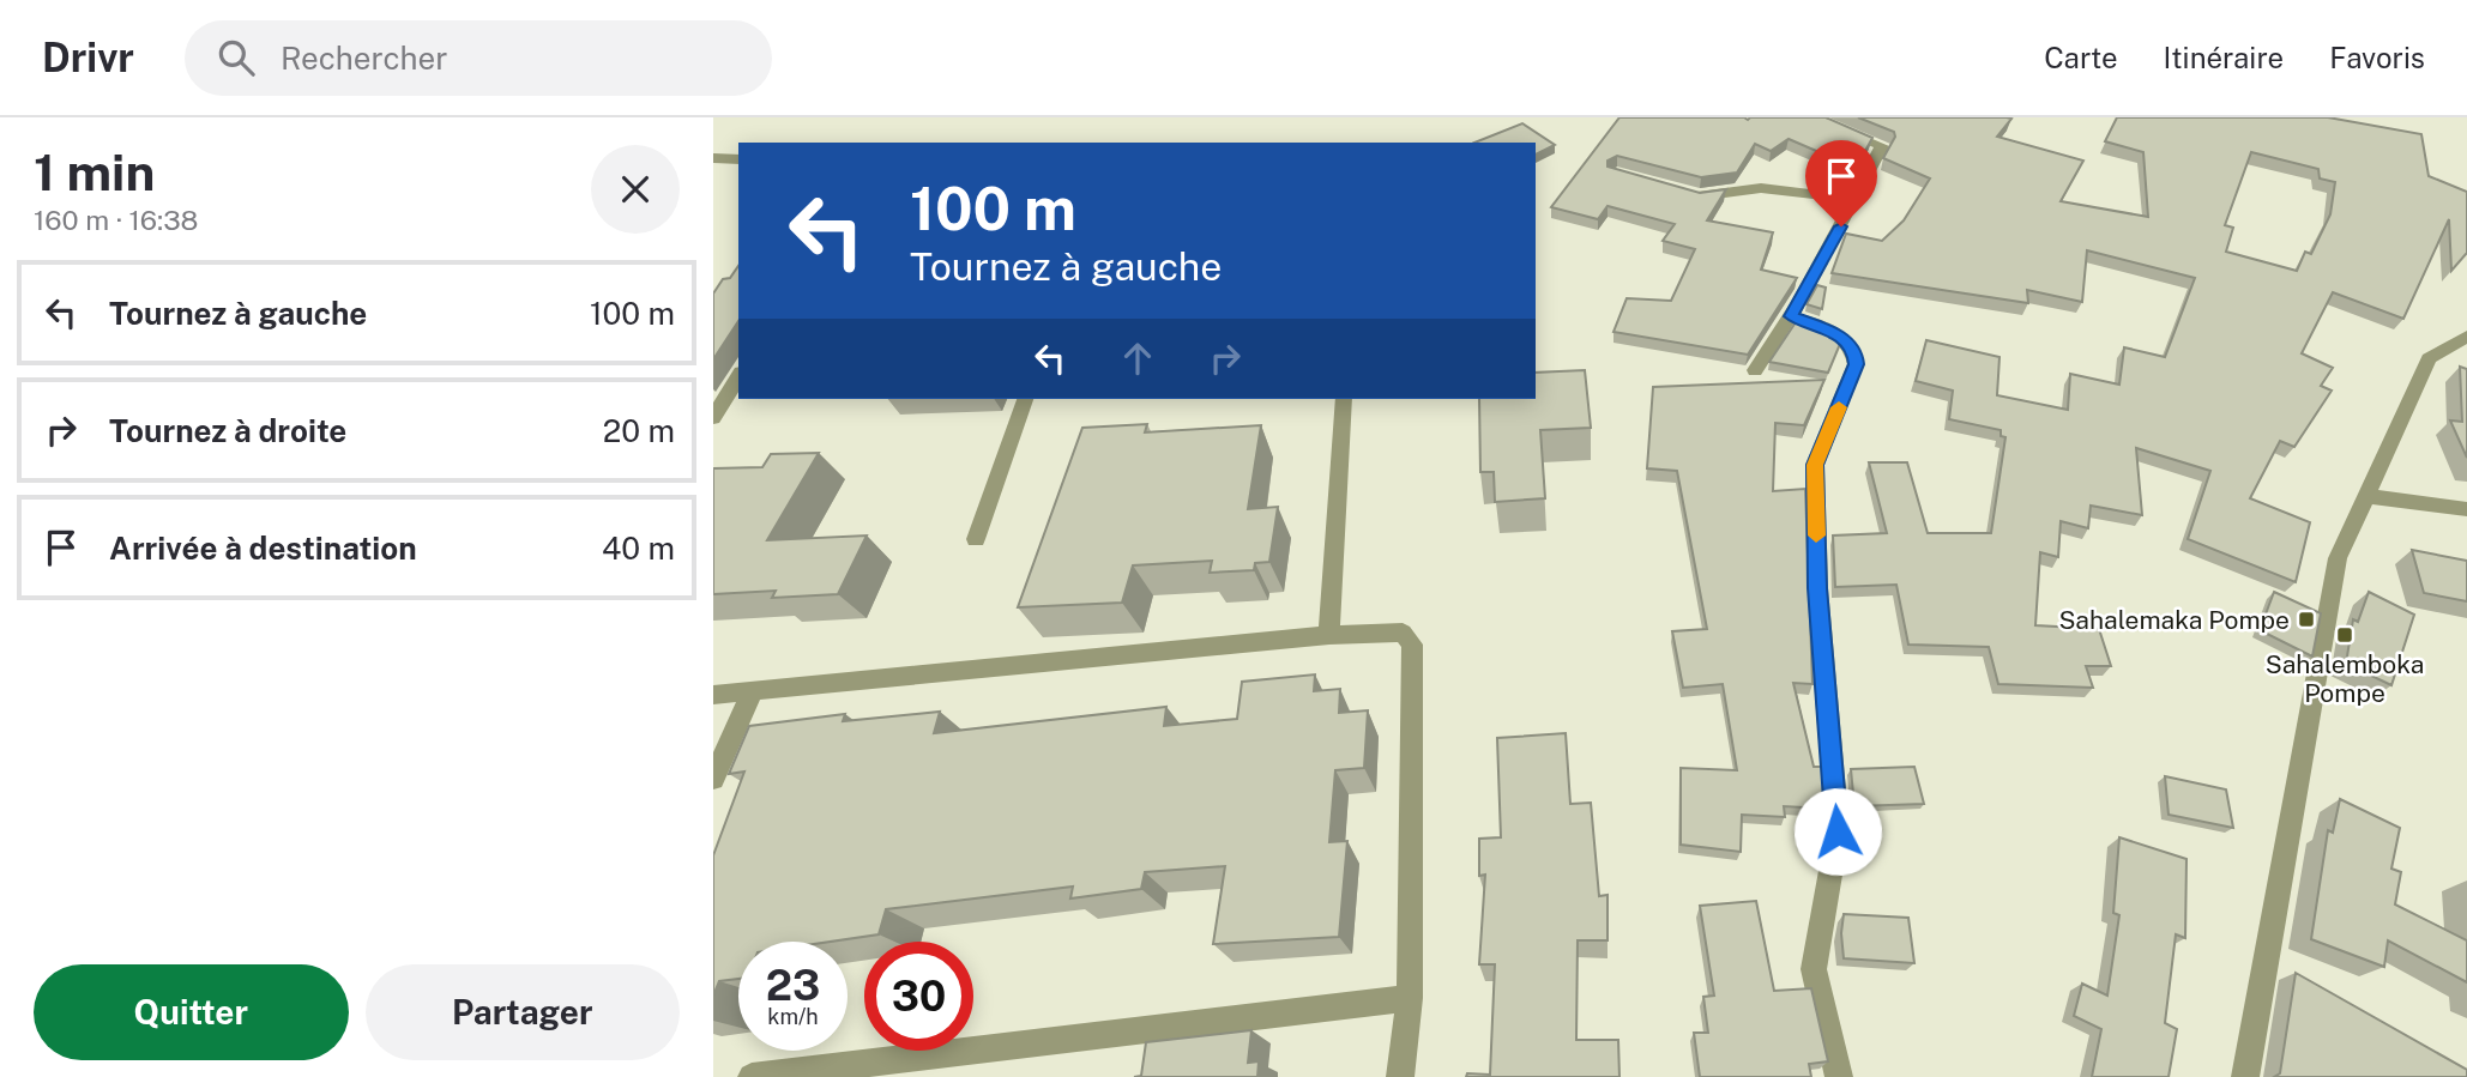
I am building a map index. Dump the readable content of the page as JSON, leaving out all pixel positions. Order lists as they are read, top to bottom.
{
  "places": {
    "transit": ["Sahalemaka Pompe", "Sahalemboka Pompe"]
  },
  "page": {
    "header": "Drivr",
    "search": "Rechercher",
    "nav": ["Carte", "Itinéraire", "Favoris"],
    "heading": ["1 min", "160 m · 16:38"],
    "turn": ["100 m", "Tournez à gauche"],
    "list": [
      {
        "name": "Tournez à gauche",
        "value": "100 m"
      },
      {
        "name": "Tournez à droite",
        "value": "20 m"
      },
      {
        "name": "Arrivée à destination",
        "value": "40 m"
      }
    ],
    "speed": "23 km/h",
    "limit": "30",
    "buttons": ["Quitter", "Partager"]
  }
}
